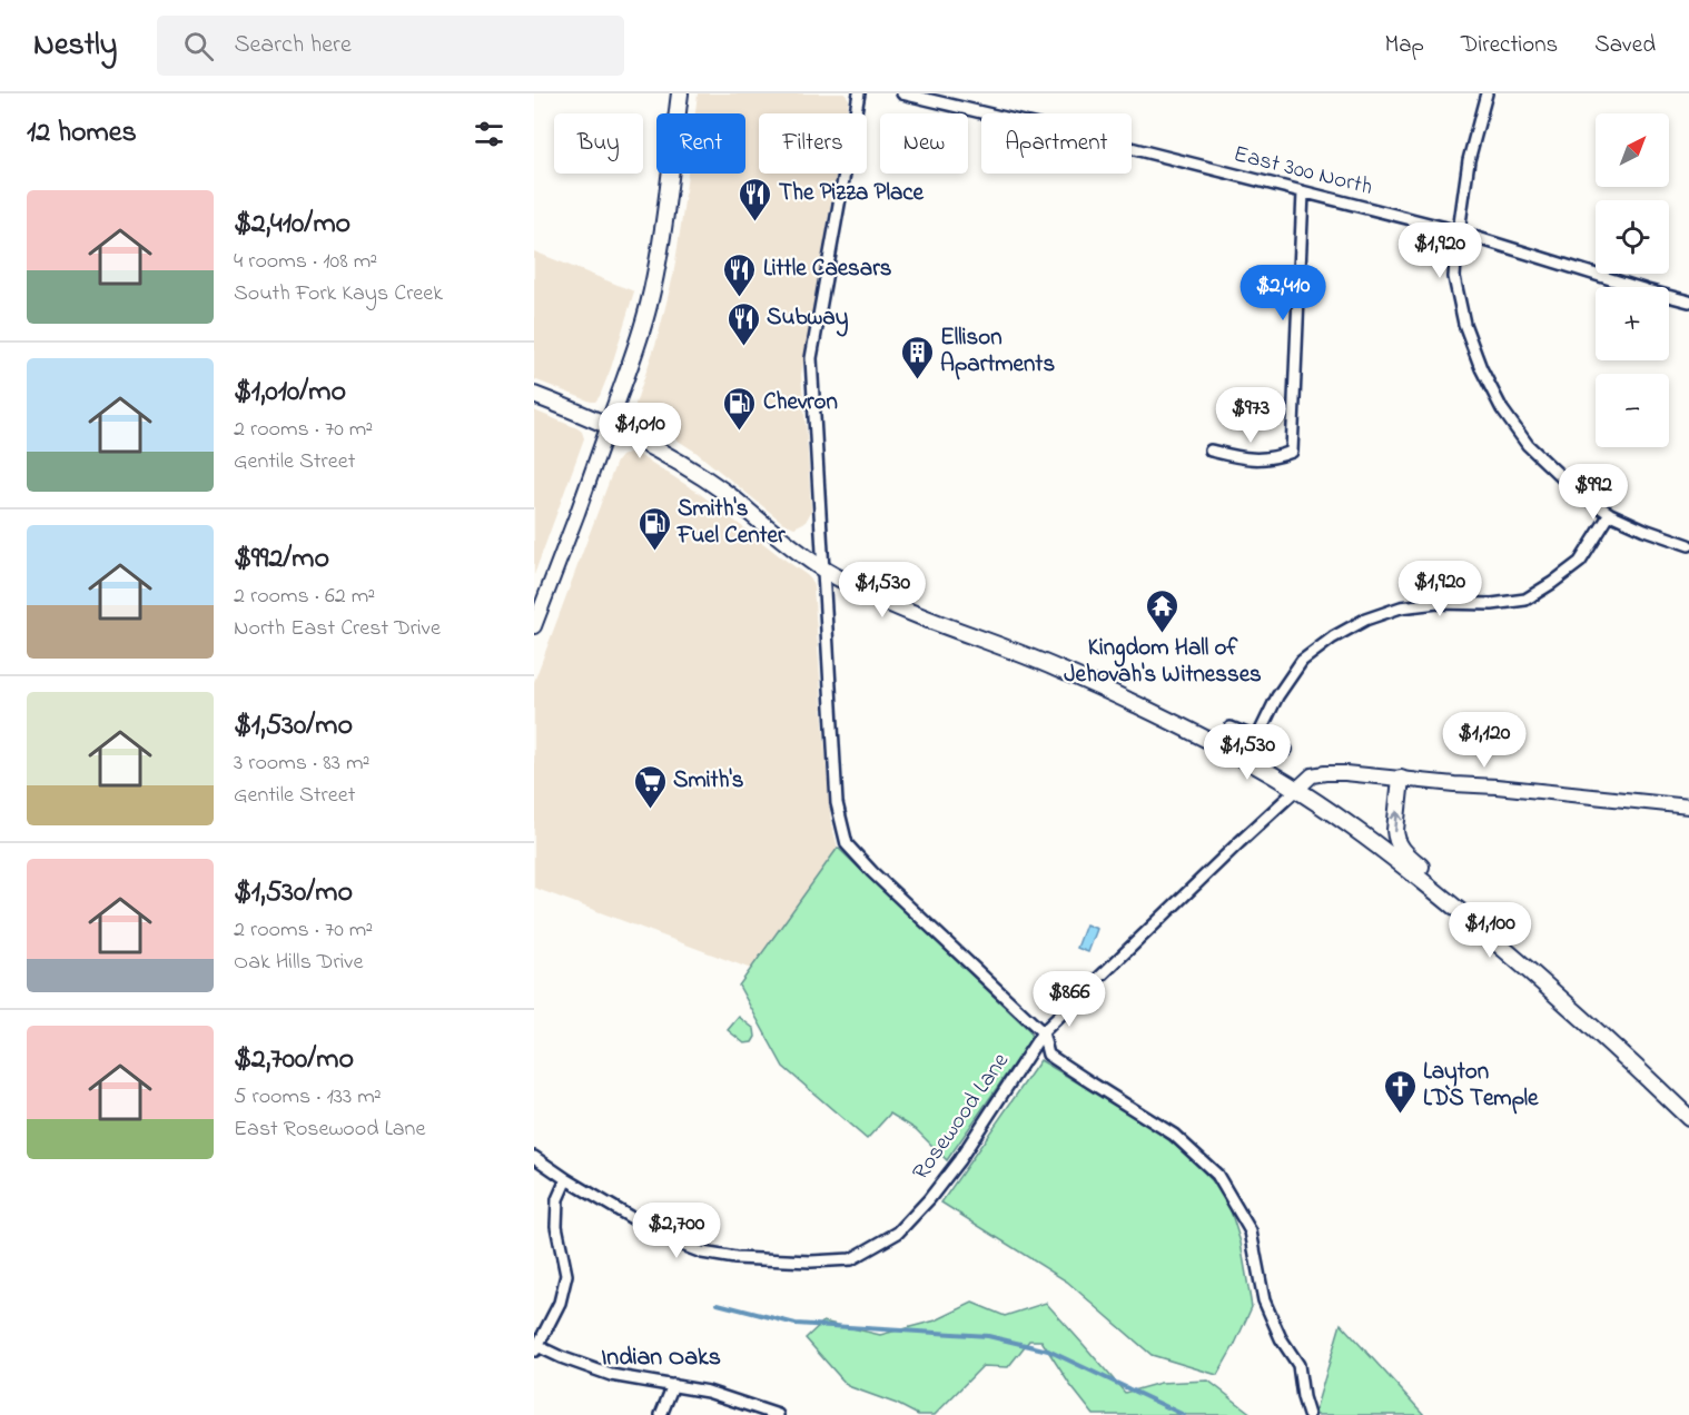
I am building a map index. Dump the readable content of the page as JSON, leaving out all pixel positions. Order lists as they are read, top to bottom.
{
  "streets": {
    "street": ["East 300 North", "Rosewood Lane"]
  },
  "districts": ["Indian Oaks"],
  "places": {
    "restaurant": ["The Pizza Place", "Little Caesars", "Subway"],
    "building": ["Ellison Apartments"],
    "fuel station": ["Chevron", "Smith's Fuel Center"],
    "temple": ["Kingdom Hall of Jehovah's Witnesses"],
    "supermarket": ["Smith's"],
    "church": ["Layton LDS Temple"]
  },
  "north": "top right",
  "page": {
    "header": "Nestly",
    "search": "Search here",
    "nav": ["Map", "Directions", "Saved"],
    "heading": "12 homes",
    "map_buttons": ["+", "−"],
    "chip": [
      "Buy",
      "Rent",
      "Filters",
      "New",
      "Apartment"
    ],
    "list": [
      {
        "name": "$2,410/mo",
        "note": "4 rooms · 108 m² · South Fork Kays Creek"
      },
      {
        "name": "$1,010/mo",
        "note": "2 rooms · 70 m² · Gentile Street"
      },
      {
        "name": "$992/mo",
        "note": "2 rooms · 62 m² · North East Crest Drive"
      },
      {
        "name": "$1,530/mo",
        "note": "3 rooms · 83 m² · Gentile Street"
      },
      {
        "name": "$1,530/mo",
        "note": "2 rooms · 70 m² · Oak Hills Drive"
      },
      {
        "name": "$2,700/mo",
        "note": "5 rooms · 133 m² · East Rosewood Lane"
      }
    ],
    "price": [
      "$1,920",
      "$2,410",
      "$973",
      "$1,010",
      "$992",
      "$1,920",
      "$1,530",
      "$1,120",
      "$1,530",
      "$1,100",
      "$866",
      "$2,700"
    ]
  }
}
